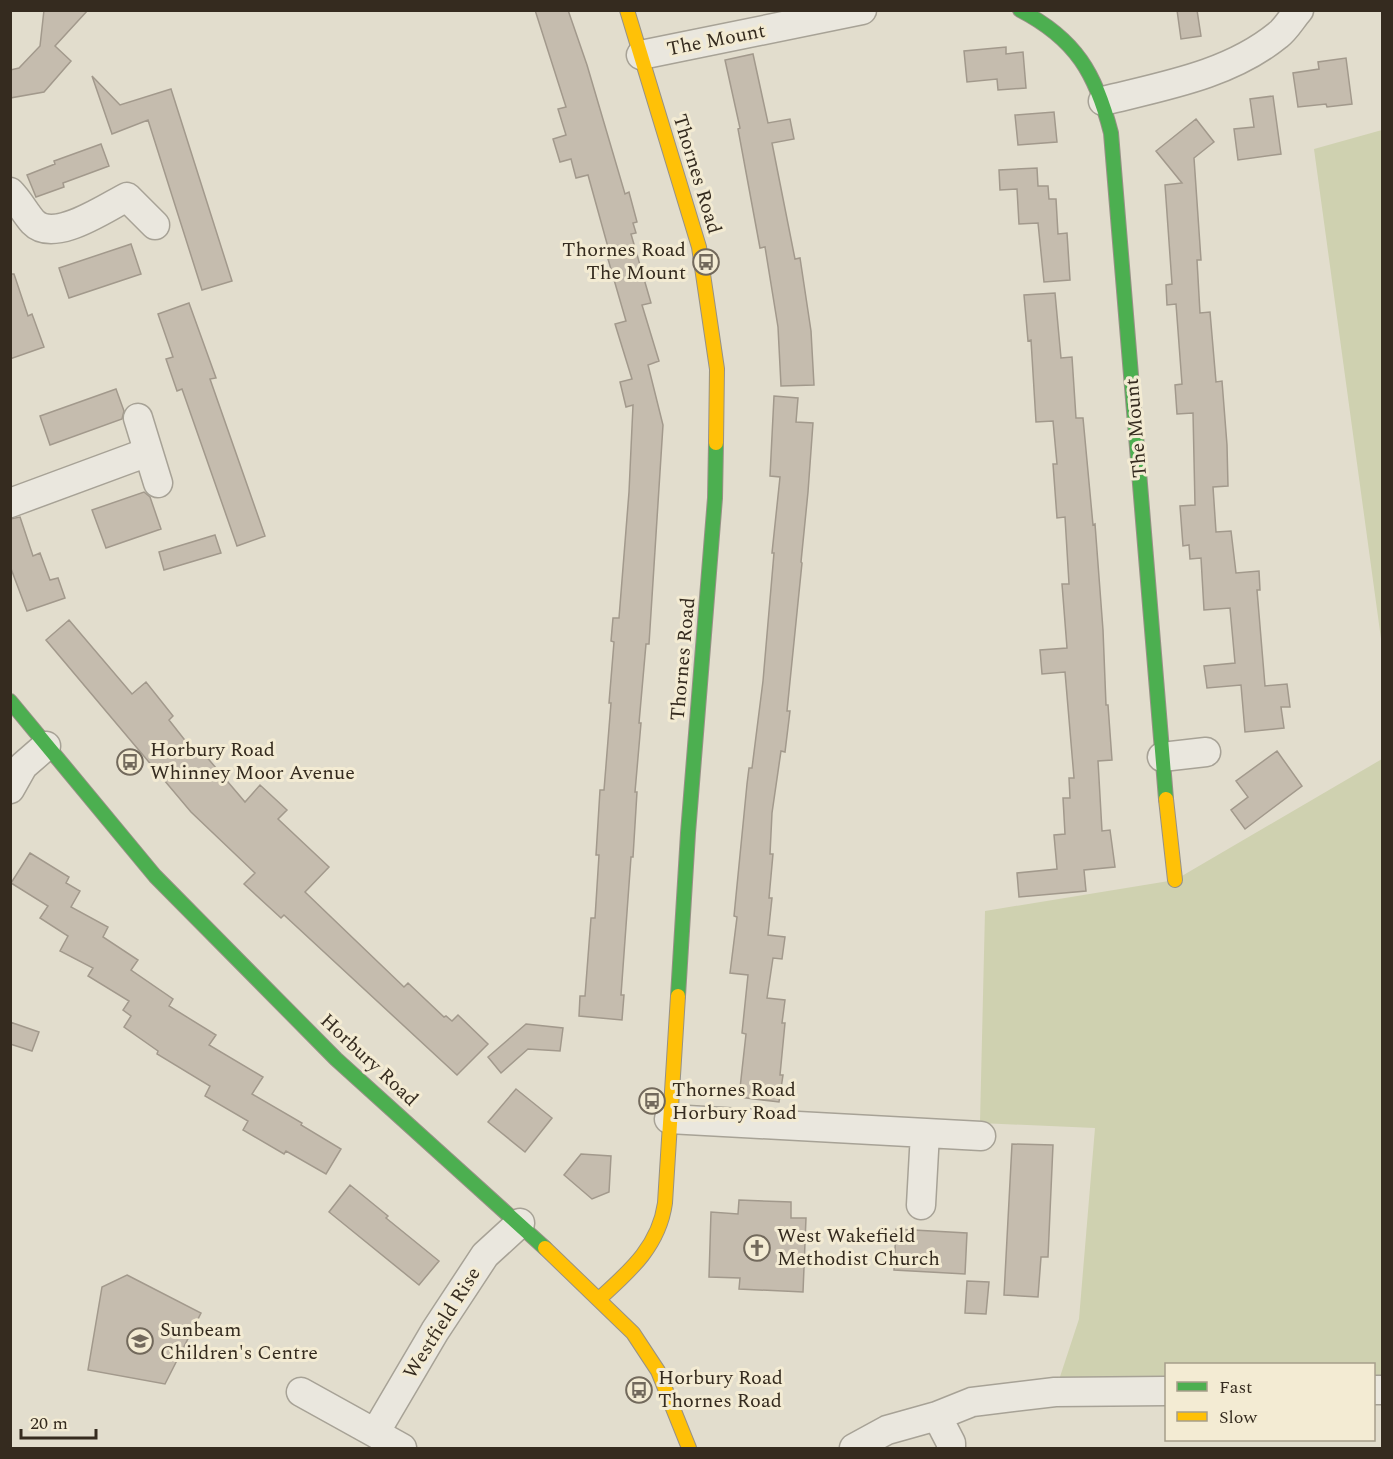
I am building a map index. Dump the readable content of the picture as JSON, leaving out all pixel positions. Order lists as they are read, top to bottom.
{
  "streets": {
    "main road": ["The Mount", "Thornes Road", "Horbury Road"],
    "street": ["Westfield Rise"]
  },
  "crossings": [
    ["The Mount", "Thornes Road"],
    ["Thornes Road", "Horbury Road"],
    ["Horbury Road", "Westfield Rise"]
  ],
  "places": {
    "bus stop": [
      "Thornes Road The Mount",
      "Horbury Road Whinney Moor Avenue",
      "Thornes Road Horbury Road",
      "Horbury Road Thornes Road"
    ],
    "church": ["West Wakefield Methodist Church"],
    "school or university": ["Sunbeam Children's Centre"]
  },
  "legend": ["Fast", "Slow"],
  "scale_bar": "20 m"
}
